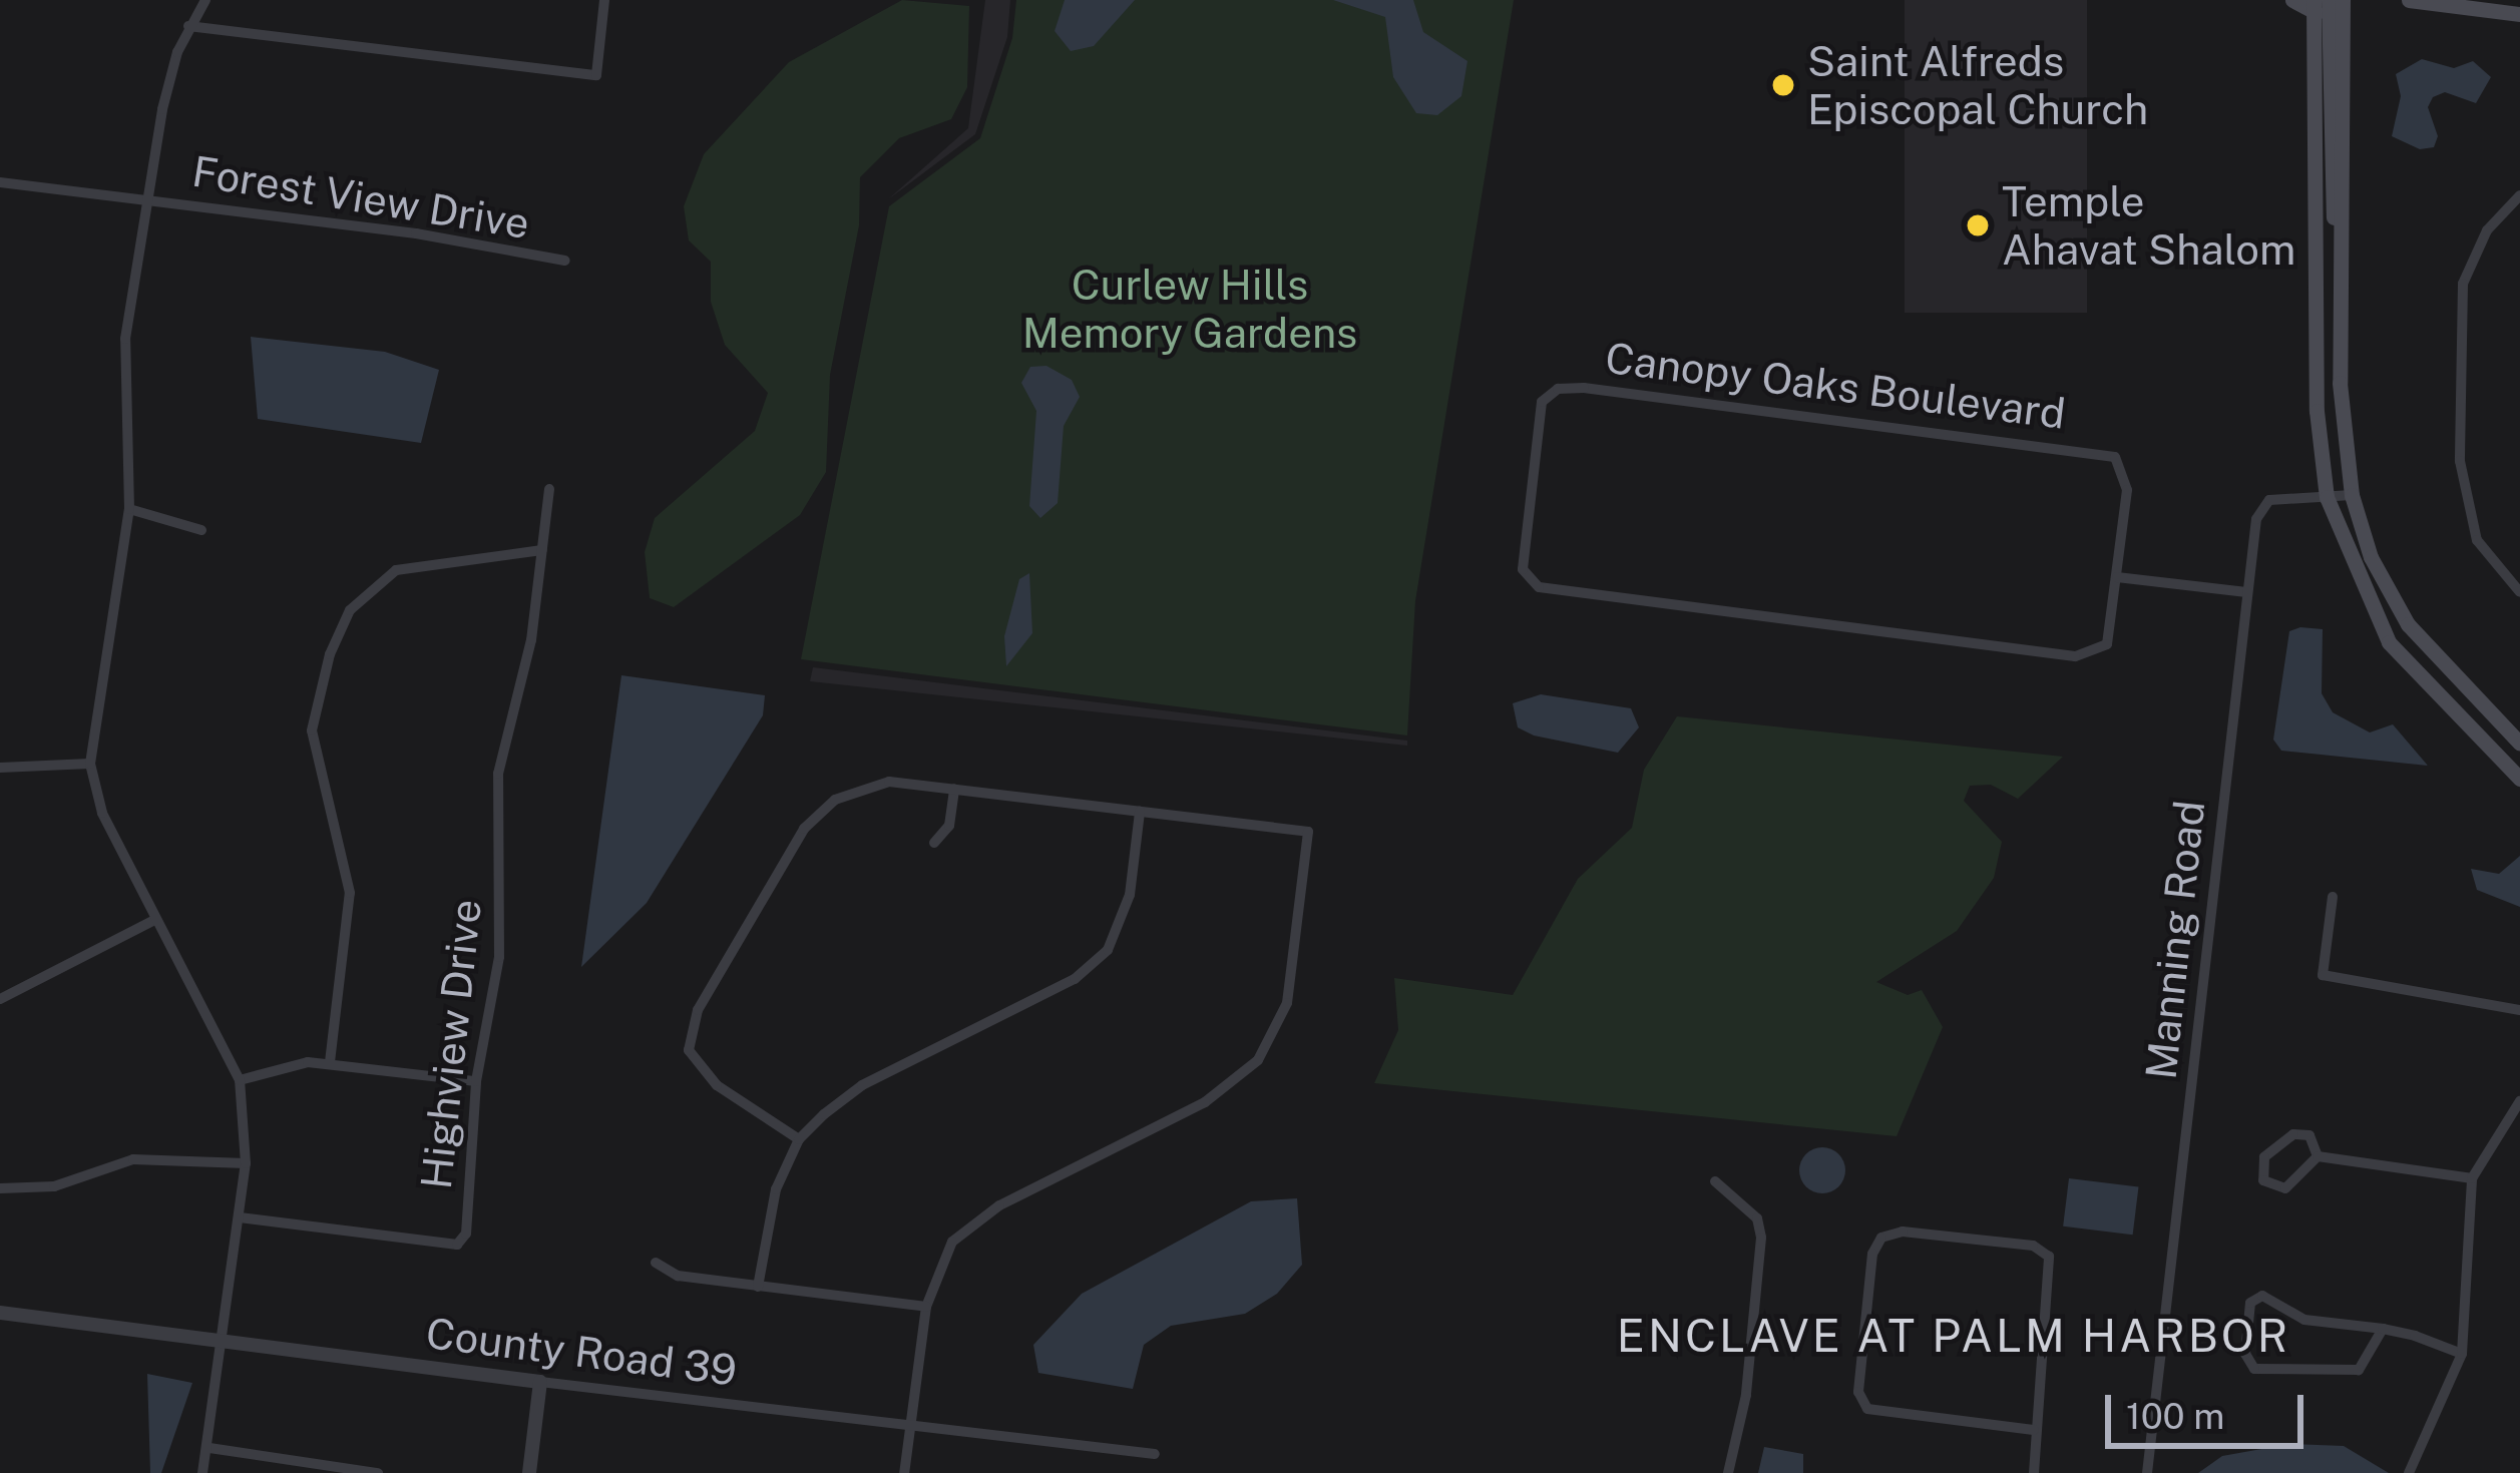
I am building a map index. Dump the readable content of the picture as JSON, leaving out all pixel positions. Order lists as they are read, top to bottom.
{
  "streets": {
    "street": [
      "Forest View Drive",
      "Canopy Oaks Boulevard",
      "Manning Road",
      "Highview Drive",
      "County Road 39"
    ]
  },
  "districts": ["ENCLAVE AT PALM HARBOR"],
  "parks": ["Curlew Hills Memory Gardens"],
  "places": ["Saint Alfreds Episcopal Church", "Temple Ahavat Shalom"],
  "scale_bar": "100 m"
}
